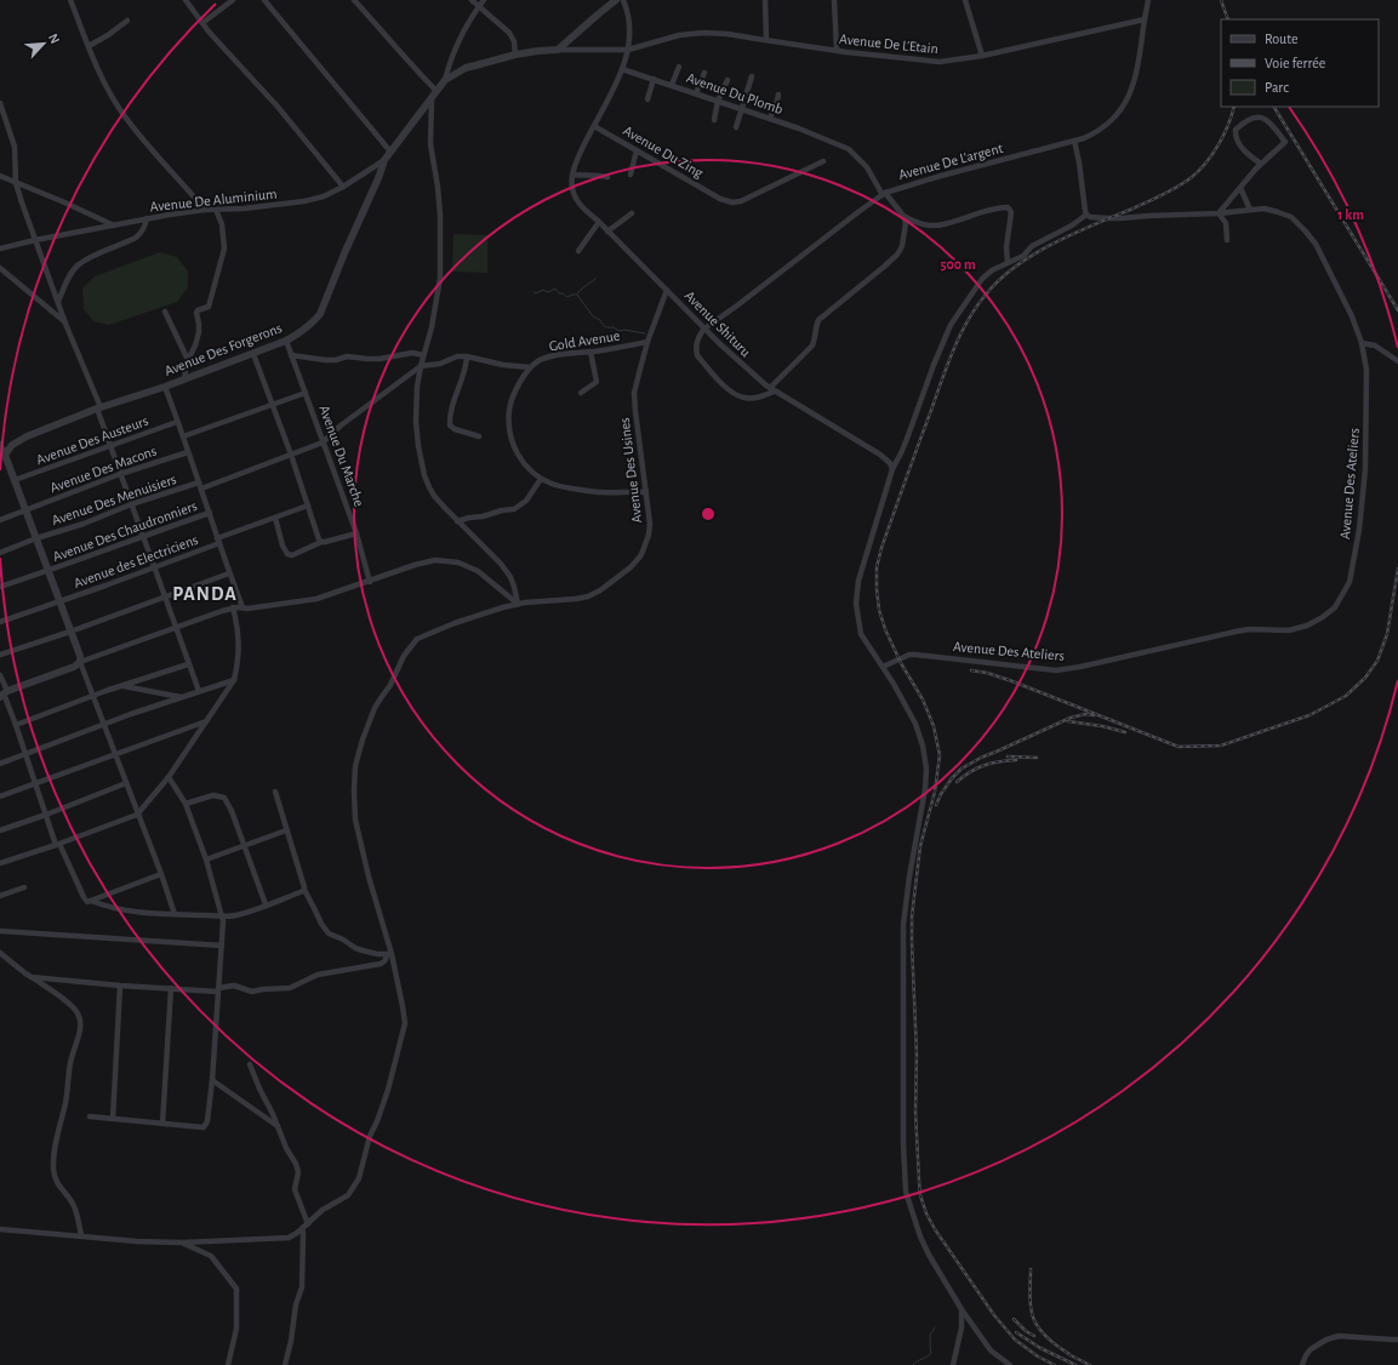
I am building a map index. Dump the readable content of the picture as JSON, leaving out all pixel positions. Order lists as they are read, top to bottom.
{
  "streets": {
    "street": [
      "Avenue De L'Etain",
      "Avenue Du Plomb",
      "Avenue Du Zing",
      "Avenue De L'argent",
      "Avenue De Aluminium",
      "Avenue Shituru",
      "Gold Avenue",
      "Avenue Des Forgerons",
      "Avenue Des Austeurs",
      "Avenue Du Marche",
      "Avenue Des Macons",
      "Avenue Des Usines",
      "Avenue Des Ateliers",
      "Avenue Des Menuisiers",
      "Avenue Des Chaudronniers",
      "Avenue des Electriciens"
    ]
  },
  "crossings": [
    ["Avenue De L'Etain", "Avenue De L'argent"],
    ["Avenue De L'Etain", "Avenue Shituru"],
    ["Avenue Du Plomb", "Avenue De L'argent"],
    ["Avenue Du Plomb", "Avenue Shituru"],
    ["Avenue Du Zing", "Avenue Shituru"],
    ["Avenue De L'argent", "Avenue Shituru"],
    ["Avenue De Aluminium", "Avenue Des Forgerons"],
    ["Avenue Shituru", "Avenue Des Usines"],
    ["Gold Avenue", "Avenue Des Usines"],
    ["Avenue Des Forgerons", "Avenue Du Marche"],
    ["Avenue Du Marche", "Avenue Des Menuisiers"]
  ],
  "districts": ["PANDA"],
  "legend": ["Route", "Voie ferrée", "Parc"],
  "north": "top right",
  "rings": ["1 km", "500 m"]
}
